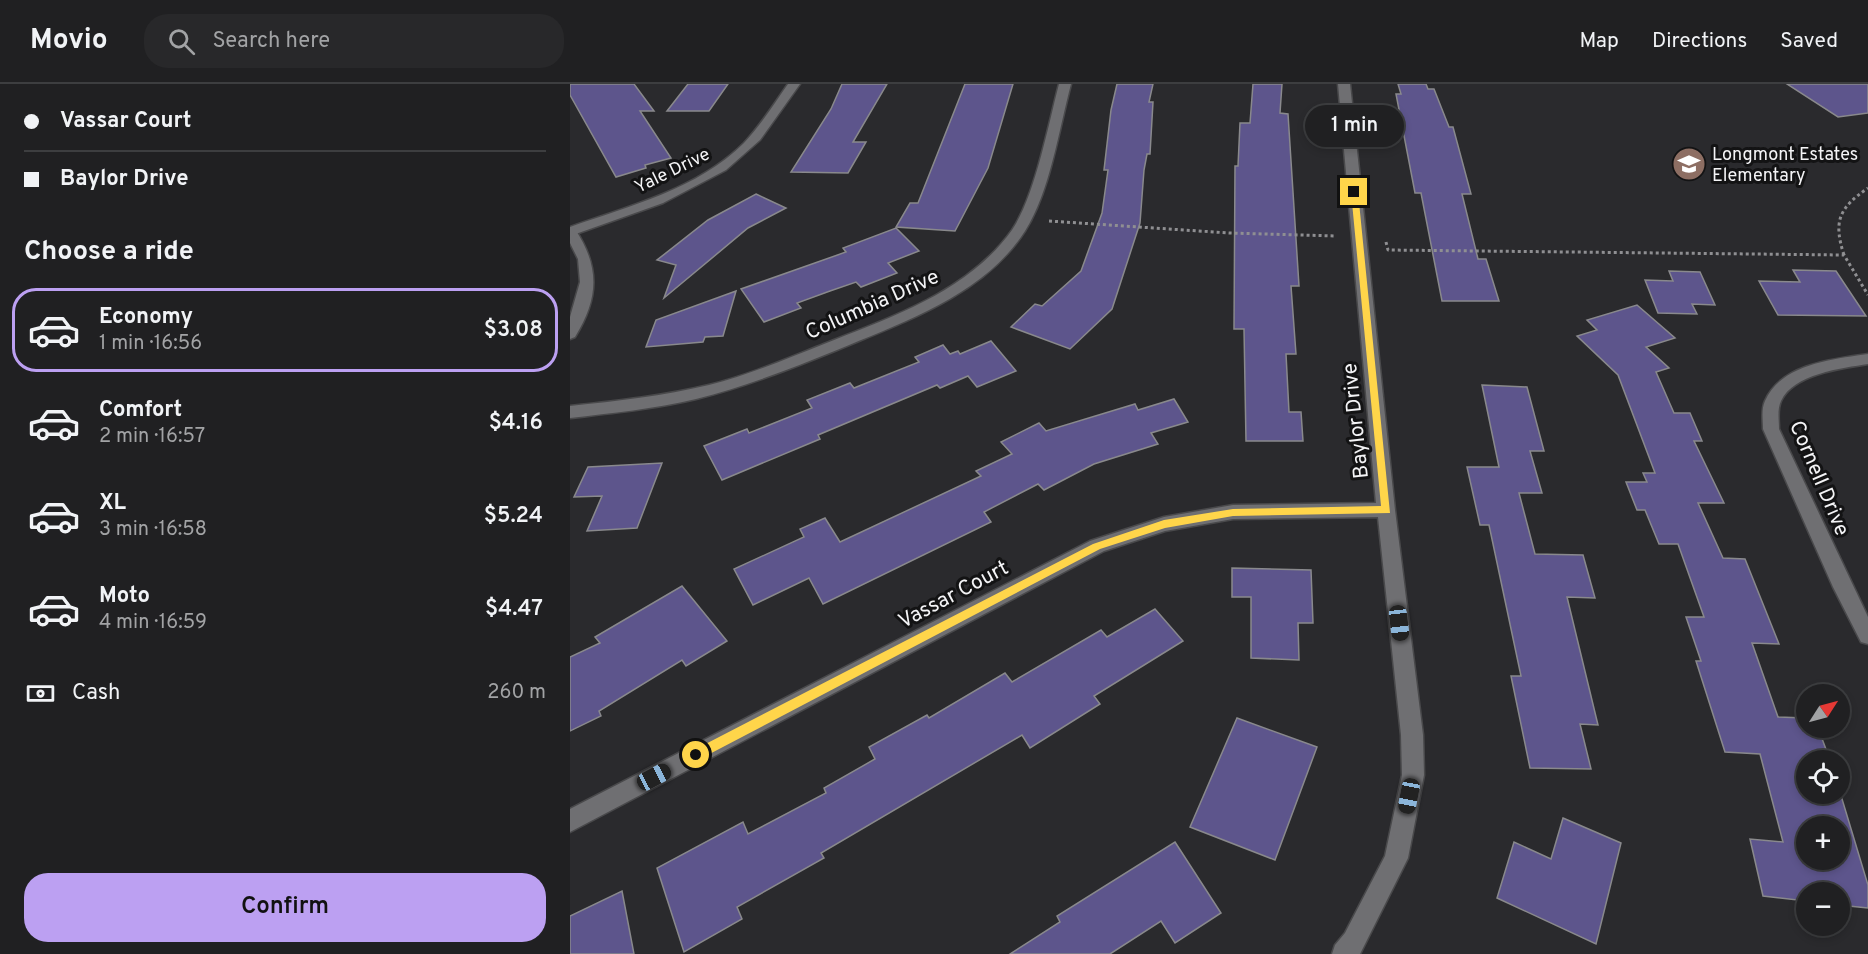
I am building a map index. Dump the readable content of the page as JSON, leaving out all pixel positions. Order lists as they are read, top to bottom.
{
  "streets": {
    "street": [
      "Yale Drive",
      "Columbia Drive",
      "Baylor Drive",
      "Cornell Drive",
      "Vassar Court"
    ]
  },
  "crossings": [
    ["Baylor Drive", "Vassar Court"]
  ],
  "places": {
    "school or university": ["Longmont Estates Elementary"]
  },
  "north": "top right",
  "page": {
    "header": "Movio",
    "search": "Search here",
    "nav": ["Map", "Directions", "Saved"],
    "banner": ["Vassar Court", "Baylor Drive"],
    "bubble": "1 min",
    "heading": "Choose a ride",
    "list": [
      {
        "name": "Economy",
        "note": "1 min · 16:56",
        "value": "$3.08"
      },
      {
        "name": "Comfort",
        "note": "2 min · 16:57",
        "value": "$4.16"
      },
      {
        "name": "XL",
        "note": "3 min · 16:58",
        "value": "$5.24"
      },
      {
        "name": "Moto",
        "note": "4 min · 16:59",
        "value": "$4.47"
      }
    ],
    "pay": ["Cash", "260 m"],
    "map_buttons": ["+", "−"],
    "buttons": "Confirm"
  }
}
